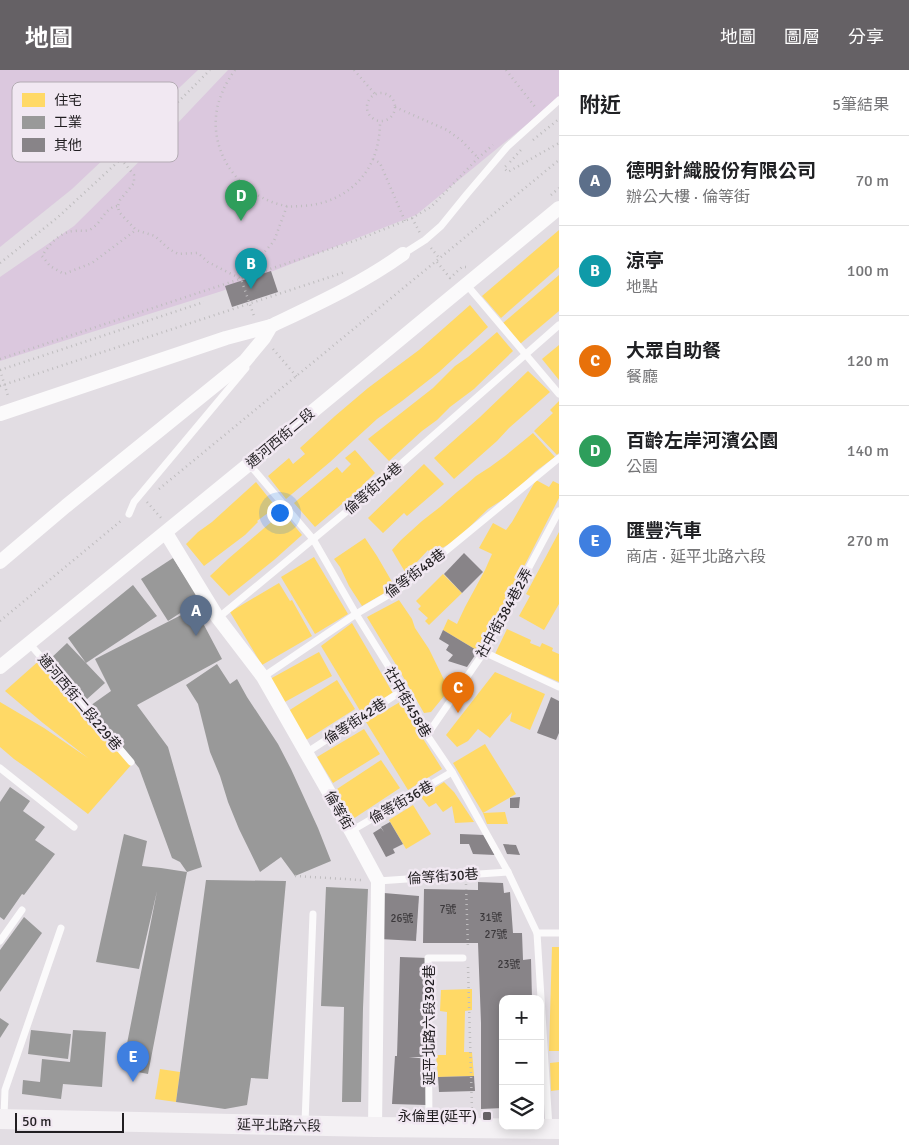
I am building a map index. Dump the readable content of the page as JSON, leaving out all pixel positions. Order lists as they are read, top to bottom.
{
  "streets": {
    "main road": ["延平北路六段"],
    "street": ["通河西街二段", "倫等街"],
    "lane": [
      "倫等街54巷",
      "倫等街48巷",
      "社中街384巷2弄",
      "通河西街二段229巷",
      "社中街458巷",
      "倫等街42巷",
      "倫等街36巷",
      "倫等街30巷",
      "延平北路六段392巷"
    ]
  },
  "crossings": [
    ["通河西街二段", "通河西街二段229巷"],
    ["通河西街二段", "社中街458巷"],
    ["通河西街二段", "倫等街"],
    ["倫等街54巷", "社中街458巷"],
    ["倫等街54巷", "倫等街"],
    ["倫等街48巷", "社中街458巷"],
    ["倫等街48巷", "倫等街"],
    ["社中街384巷2弄", "社中街458巷"],
    ["社中街458巷", "倫等街42巷"],
    ["社中街458巷", "倫等街36巷"],
    ["社中街458巷", "倫等街30巷"],
    ["倫等街42巷", "倫等街"],
    ["倫等街36巷", "倫等街"],
    ["倫等街", "倫等街30巷"],
    ["倫等街", "延平北路六段"],
    ["延平北路六段392巷", "延平北路六段"]
  ],
  "places": {
    "transit": ["永倫里(延平)"]
  },
  "house_numbers": [
    "7號",
    "31號",
    "26號",
    "27號",
    "23號"
  ],
  "legend": ["住宅", "工業", "其他"],
  "scale_bar": "50 m",
  "page": {
    "header": "地圖",
    "nav": ["地圖", "圖層", "分享"],
    "heading": ["附近", "5筆結果"],
    "list": [
      {
        "mark": "A",
        "name": "德明針織股份有限公司",
        "note": "辦公大樓 · 倫等街",
        "value": "70 m"
      },
      {
        "mark": "B",
        "name": "涼亭",
        "note": "地點",
        "value": "100 m"
      },
      {
        "mark": "C",
        "name": "大眾自助餐",
        "note": "餐廳",
        "value": "120 m"
      },
      {
        "mark": "D",
        "name": "百齡左岸河濱公園",
        "note": "公園",
        "value": "140 m"
      },
      {
        "mark": "E",
        "name": "匯豐汽車",
        "note": "商店 · 延平北路六段",
        "value": "270 m"
      }
    ],
    "pins": [
      "D",
      "B",
      "A",
      "C",
      "E"
    ],
    "map_buttons": ["+", "−"],
    "scale": "50 m"
  }
}
